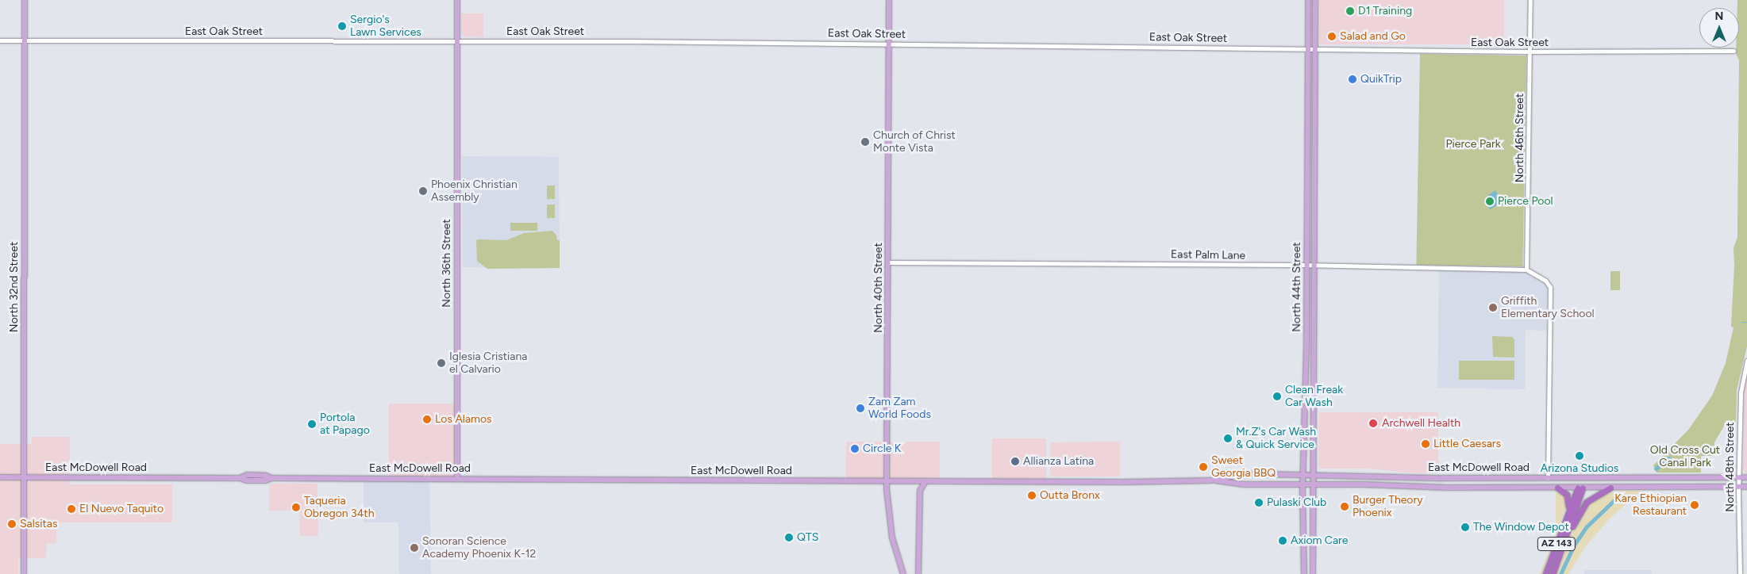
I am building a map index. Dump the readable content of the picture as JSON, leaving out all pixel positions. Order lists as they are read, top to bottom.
{
  "streets": {
    "highway": ["AZ 143"],
    "main road": [
      "North 36th Street",
      "North 32nd Street",
      "North 44th Street",
      "North 40th Street",
      "East McDowell Road"
    ],
    "street": [
      "East Oak Street",
      "North 46th Street",
      "East Palm Lane",
      "North 48th Street"
    ]
  },
  "crossings": [
    ["East Oak Street", "North 46th Street"],
    ["East Oak Street", "North 36th Street"],
    ["East Oak Street", "North 32nd Street"],
    ["East Oak Street", "North 44th Street"],
    ["East Oak Street", "North 40th Street"],
    ["North 46th Street", "East Palm Lane"],
    ["East Palm Lane", "North 44th Street"],
    ["East Palm Lane", "North 40th Street"],
    ["North 36th Street", "East McDowell Road"],
    ["North 32nd Street", "East McDowell Road"],
    ["North 44th Street", "East McDowell Road"],
    ["North 40th Street", "East McDowell Road"],
    ["North 48th Street", "East McDowell Road"],
    ["East McDowell Road", "AZ 143"]
  ],
  "parks": ["Pierce Park", "Old Cross Cut Canal Park"],
  "places": [
    "D1 Training",
    "Sergio's Lawn Services",
    "Salad and Go",
    "QuikTrip",
    "Church of Christ Monte Vista",
    "Phoenix Christian Assembly",
    "Pierce Pool",
    "Griffith Elementary School",
    "Iglesia Cristiana el Calvario",
    "Clean Freak Car Wash",
    "Zam Zam World Foods",
    "Los Alamos",
    "Archwell Health",
    "Portola at Papago",
    "Mr.Z's Car Wash & Quick Service",
    "Little Caesars",
    "Circle K",
    "Arizona Studios",
    "Allianza Latina",
    "Sweet Georgia BBQ",
    "Outta Bronx",
    "Pulaski Club",
    "Kare Ethiopian Restaurant",
    "Burger Theory Phoenix",
    "Taqueria Obregon 34th",
    "El Nuevo Taquito",
    "Salsitas",
    "The Window Depot",
    "QTS",
    "Axiom Care",
    "Sonoran Science Academy Phoenix K-12"
  ],
  "north": "top"
}
